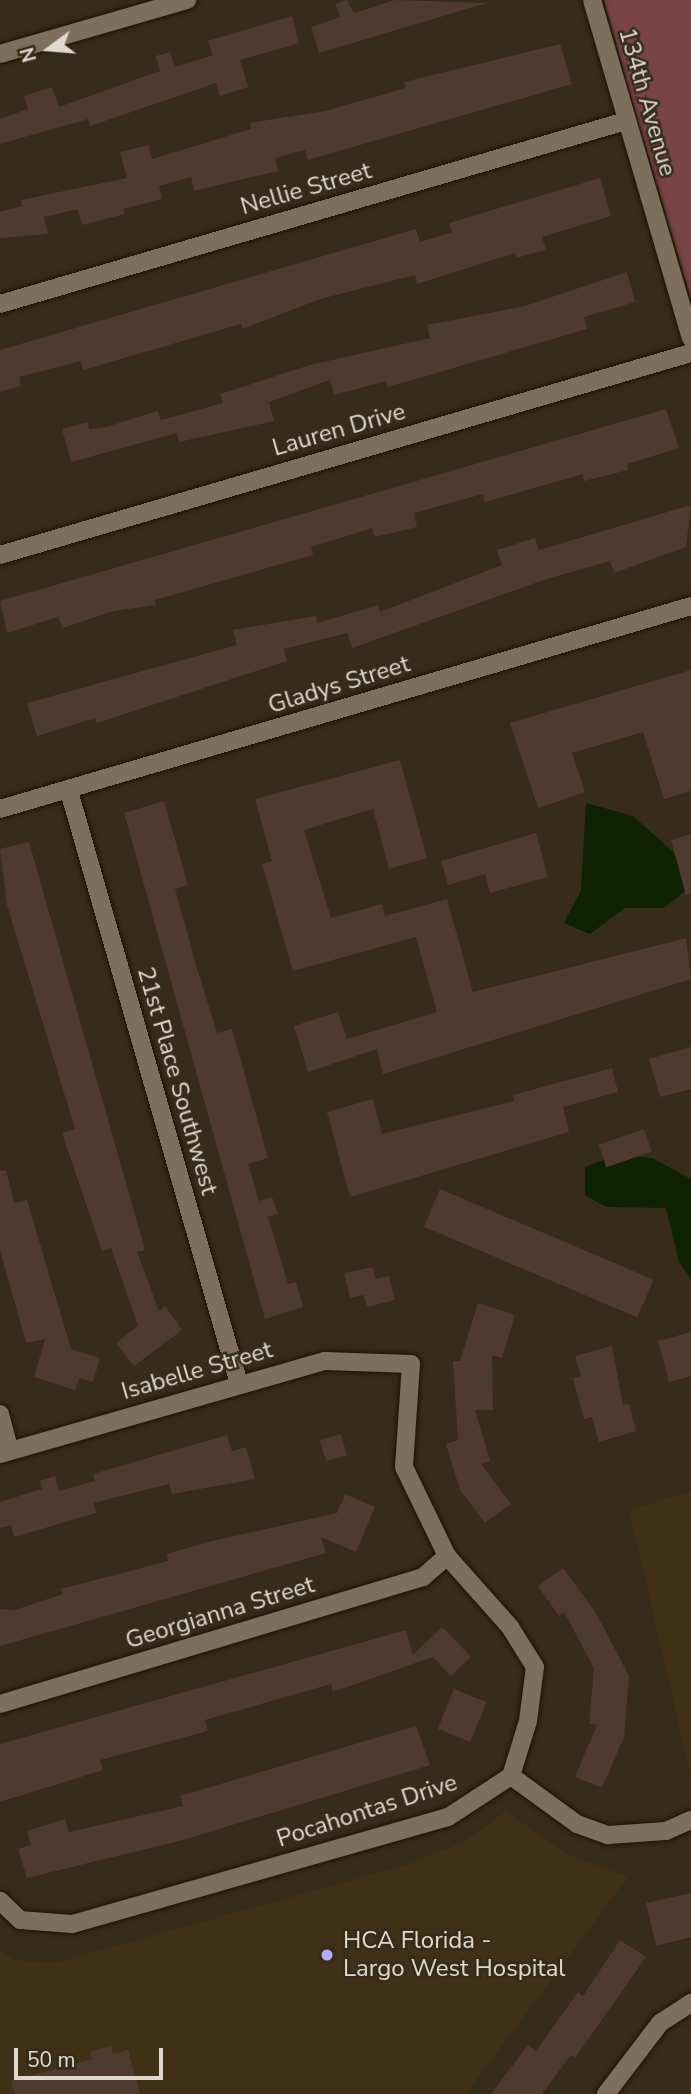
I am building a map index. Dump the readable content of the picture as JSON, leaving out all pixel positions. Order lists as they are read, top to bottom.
{
  "streets": {
    "street": [
      "134th Avenue",
      "Nellie Street",
      "Lauren Drive",
      "Gladys Street",
      "21st Place Southwest",
      "Isabelle Street",
      "Georgianna Street",
      "Pocahontas Drive"
    ]
  },
  "crossings": [
    ["134th Avenue", "Nellie Street"],
    ["Gladys Street", "21st Place Southwest"],
    ["21st Place Southwest", "Isabelle Street"],
    ["Isabelle Street", "Georgianna Street"]
  ],
  "places": ["HCA Florida - Largo West Hospital"],
  "scale_bar": "50 m",
  "north": "left"
}
